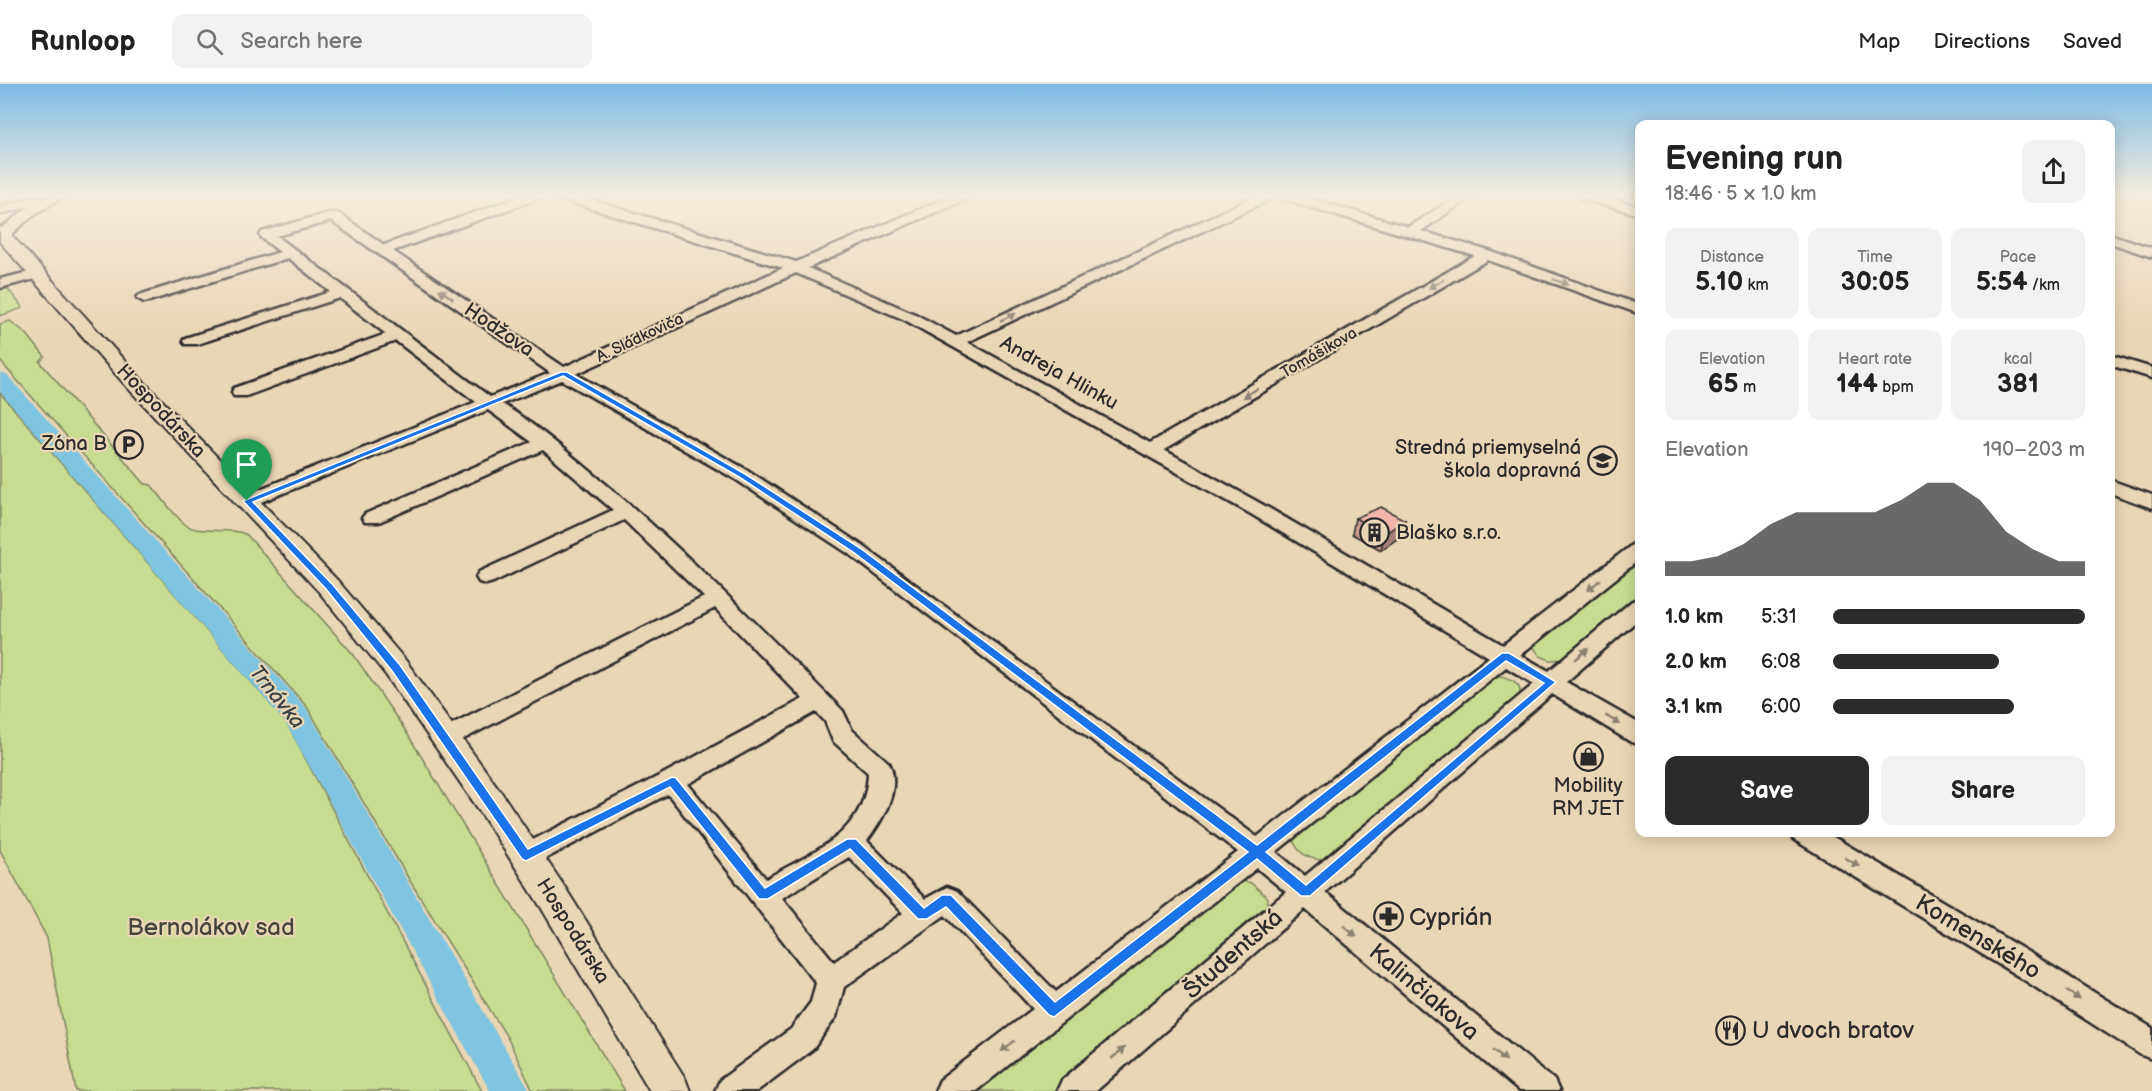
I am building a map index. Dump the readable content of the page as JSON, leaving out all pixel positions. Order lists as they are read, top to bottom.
{
  "streets": {
    "street": [
      "Hodžova",
      "A. Sládkoviča",
      "Tomášikova",
      "Andreja Hlinku",
      "Hospodárska",
      "Komenského",
      "Študentská",
      "Kalinčiakova"
    ]
  },
  "crossings": [
    ["Hodžova", "A. Sládkoviča"],
    ["Hodžova", "Kalinčiakova"],
    ["A. Sládkoviča", "Andreja Hlinku"],
    ["A. Sládkoviča", "Hospodárska"],
    ["Tomášikova", "Andreja Hlinku"],
    ["Andreja Hlinku", "Študentská"],
    ["Študentská", "Kalinčiakova"]
  ],
  "one_way": ["Komenského", "Kalinčiakova"],
  "water": ["Trnávka"],
  "parks": ["Bernolákov sad"],
  "places": {
    "parking": ["Zóna B"],
    "school or university": ["Stredná priemyselná škola dopravná"],
    "building": ["Blaško s.r.o."],
    "shop": ["Mobility RM JET"],
    "pharmacy": ["Cyprián"],
    "restaurant": ["U dvoch bratov"]
  },
  "page": {
    "header": "Runloop",
    "search": "Search here",
    "nav": ["Map", "Directions", "Saved"],
    "heading": ["Evening run", "18:46 · 5 × 1.0 km"],
    "stats": [
      ["Distance", "5.10 km"],
      ["Time", "30:05"],
      ["Pace", "5:54 /km"],
      ["Elevation", "65 m"],
      ["Heart rate", "144 bpm"],
      ["kcal", "381"]
    ],
    "chart": ["Elevation", "190–203 m"],
    "list": [
      {
        "name": "1.0 km",
        "note": "5:31"
      },
      {
        "name": "2.0 km",
        "note": "6:08"
      },
      {
        "name": "3.1 km",
        "note": "6:00"
      }
    ],
    "buttons": ["Save", "Share"]
  }
}
